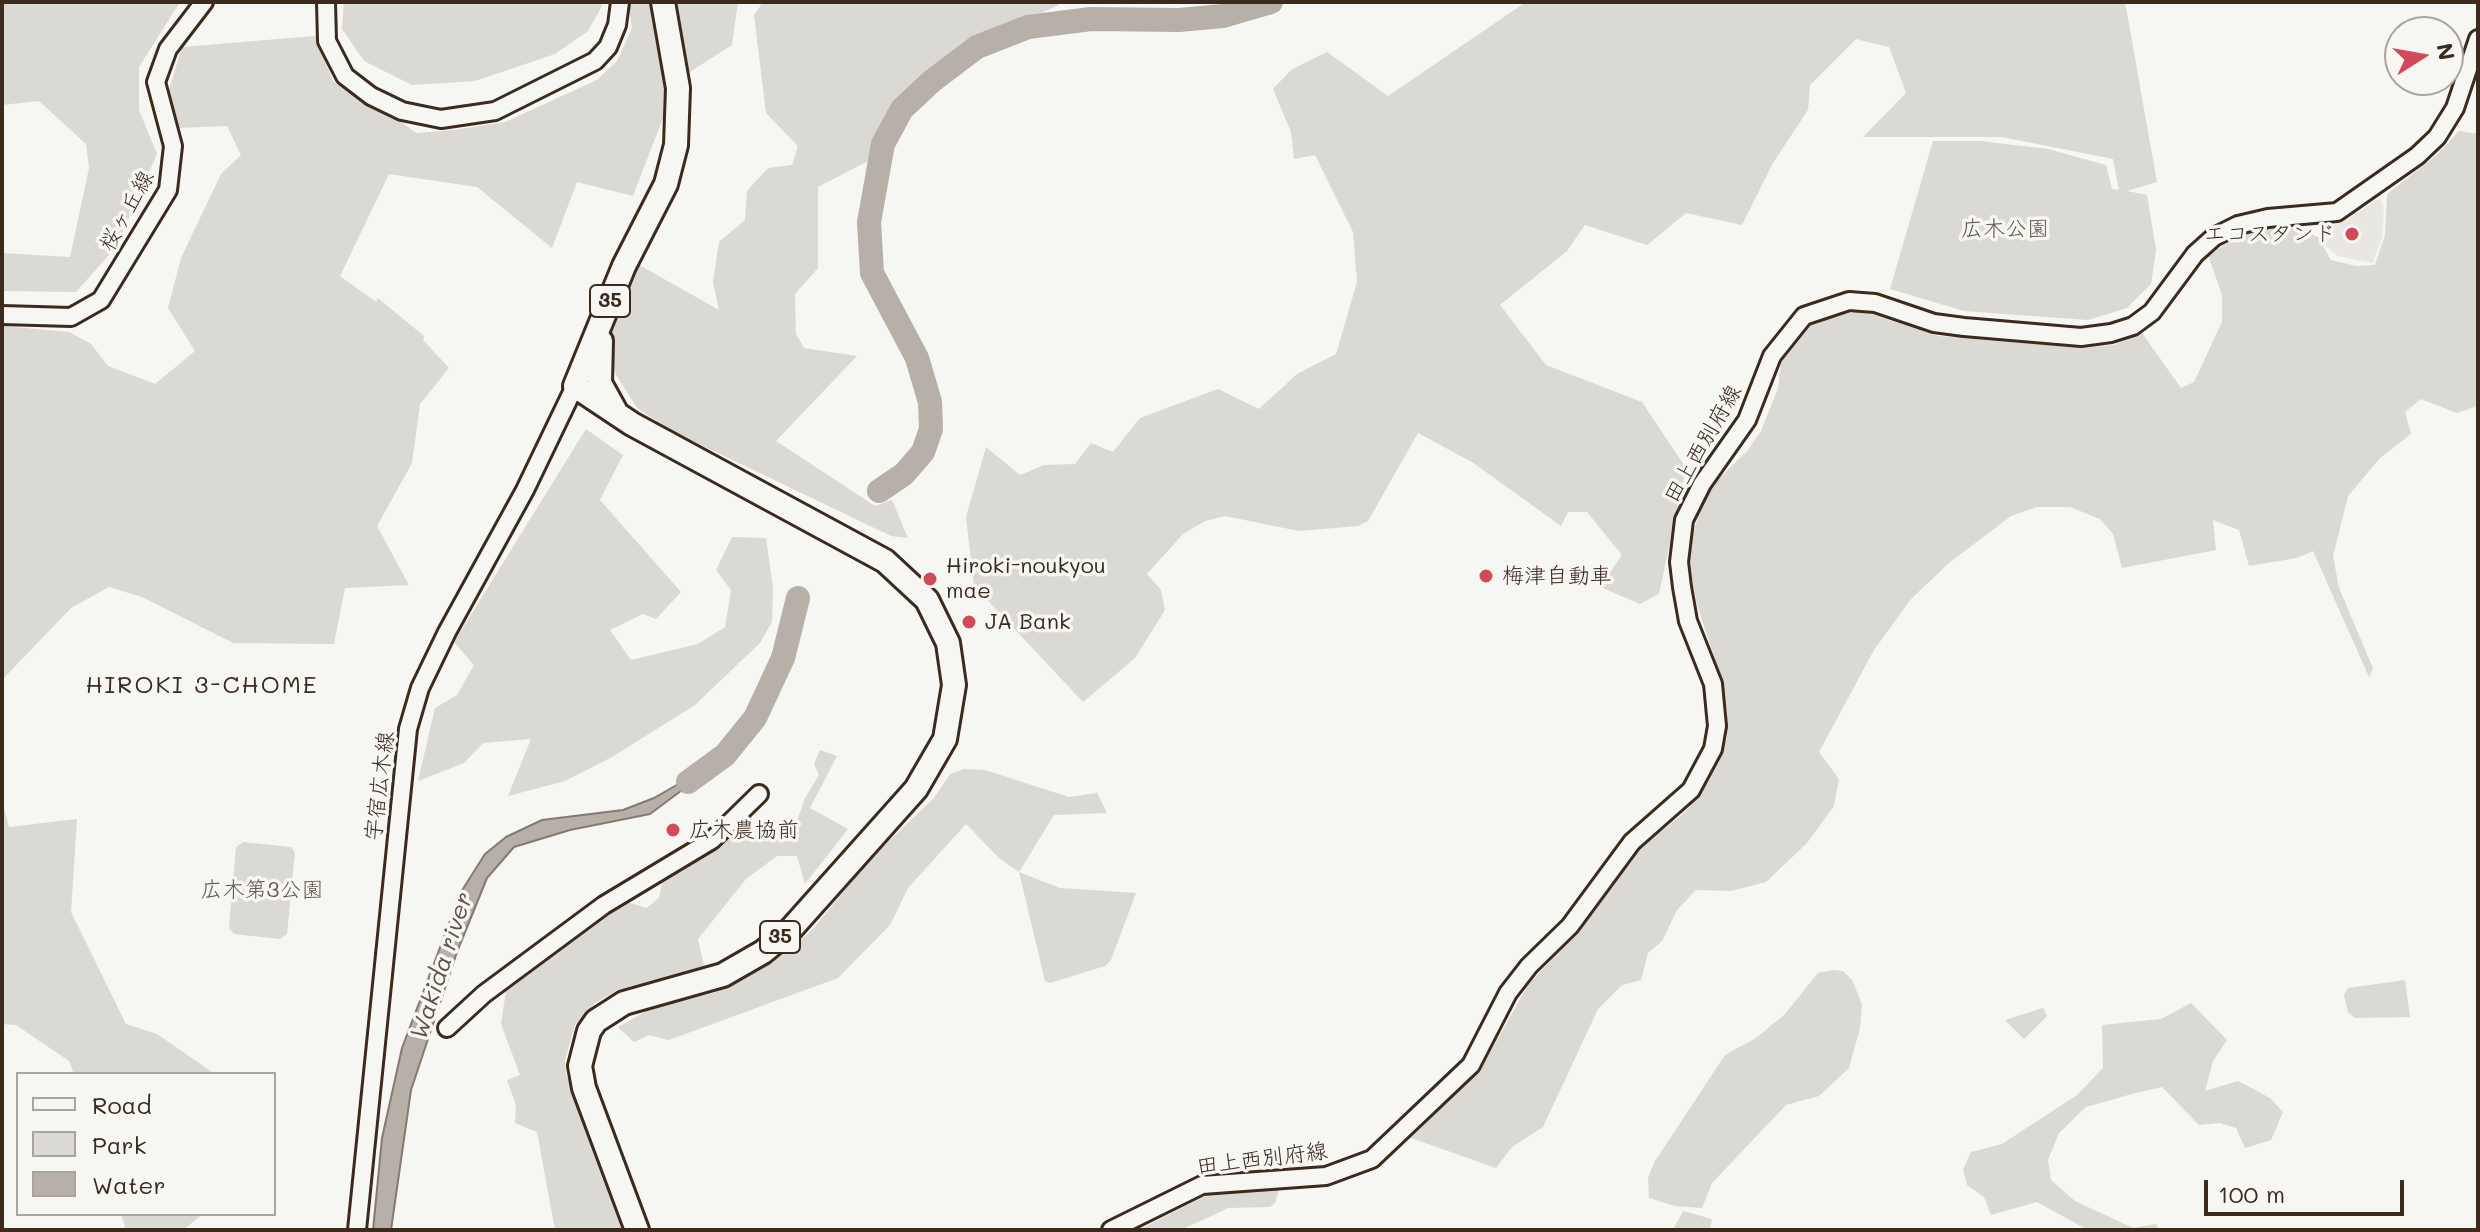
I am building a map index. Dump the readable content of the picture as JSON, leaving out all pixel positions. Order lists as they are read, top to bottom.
{
  "streets": {
    "main road": ["35"],
    "street": ["桜ヶ丘線", "田上西別府線", "宇宿広木線"]
  },
  "crossings": [
    ["35", "宇宿広木線"]
  ],
  "districts": ["HIROKI 3-CHOME"],
  "water": ["Wakida river"],
  "parks": ["広木公園", "広木第3公園"],
  "places": [
    "エコスタンド",
    "梅津自動車",
    "Hiroki-noukyou mae",
    "JA Bank",
    "広木農協前"
  ],
  "legend": ["Road", "Park", "Water"],
  "scale_bar": "100 m",
  "north": "right"
}
